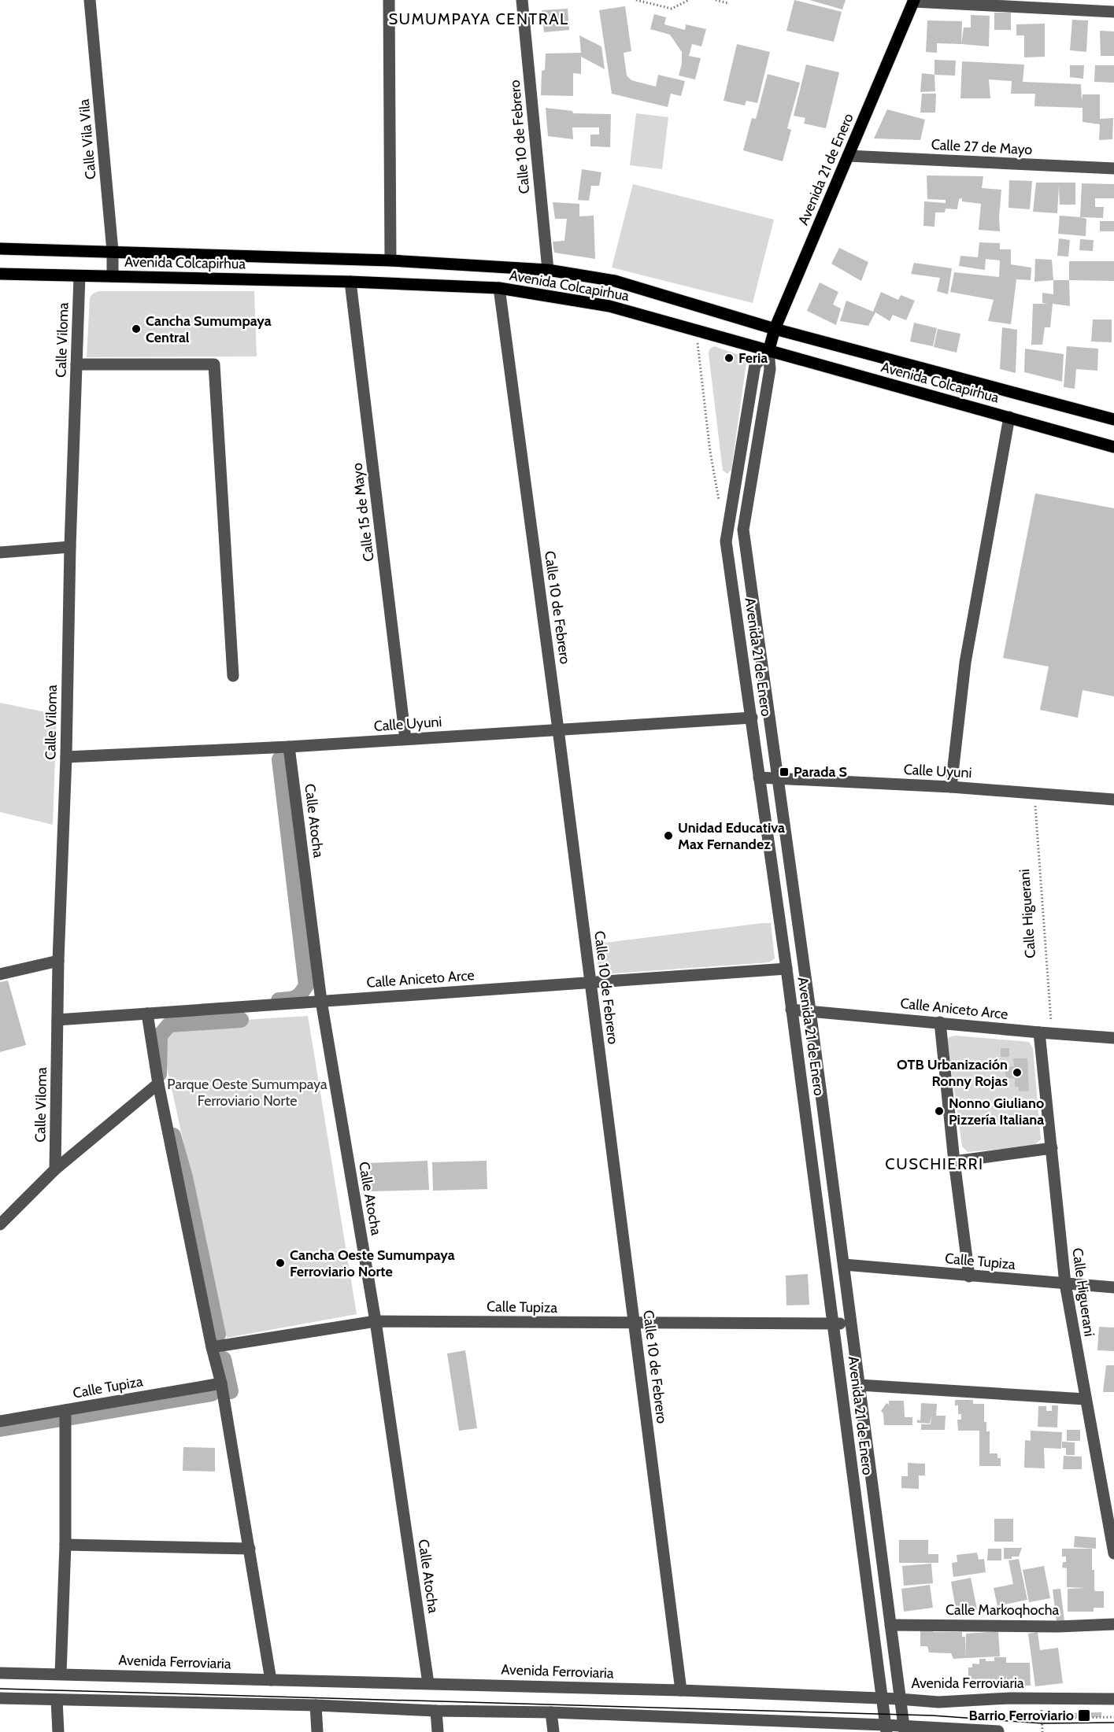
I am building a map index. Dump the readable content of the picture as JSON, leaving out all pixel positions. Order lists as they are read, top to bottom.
{
  "streets": {
    "main road": ["Avenida 21 de Enero", "Avenida Colcapirhua"],
    "street": [
      "Calle 10 de Febrero",
      "Calle Vila Vila",
      "Calle 27 de Mayo",
      "Calle Viloma",
      "Calle 15 de Mayo",
      "Calle Uyuni",
      "Calle Atocha",
      "Calle Higuerani",
      "Calle Aniceto Arce",
      "Calle Tupiza",
      "Calle Markoqhocha",
      "Avenida Ferroviaria"
    ]
  },
  "crossings": [
    ["Calle 10 de Febrero", "Avenida Colcapirhua"],
    ["Calle 10 de Febrero", "Calle Uyuni"],
    ["Calle 10 de Febrero", "Calle Aniceto Arce"],
    ["Calle 10 de Febrero", "Calle Tupiza"],
    ["Calle 10 de Febrero", "Avenida Ferroviaria"],
    ["Calle Vila Vila", "Avenida Colcapirhua"],
    ["Calle 27 de Mayo", "Avenida 21 de Enero"],
    ["Avenida 21 de Enero", "Avenida Colcapirhua"],
    ["Avenida 21 de Enero", "Calle Uyuni"],
    ["Avenida 21 de Enero", "Calle Aniceto Arce"],
    ["Avenida 21 de Enero", "Calle Tupiza"],
    ["Avenida 21 de Enero", "Calle Markoqhocha"],
    ["Avenida 21 de Enero", "Avenida Ferroviaria"],
    ["Avenida Colcapirhua", "Calle Viloma"],
    ["Avenida Colcapirhua", "Calle 15 de Mayo"],
    ["Calle Viloma", "Calle Uyuni"],
    ["Calle Viloma", "Calle Aniceto Arce"],
    ["Calle 15 de Mayo", "Calle Uyuni"],
    ["Calle Uyuni", "Calle Atocha"],
    ["Calle Uyuni", "Calle Higuerani"],
    ["Calle Atocha", "Calle Aniceto Arce"],
    ["Calle Atocha", "Calle Tupiza"],
    ["Calle Atocha", "Avenida Ferroviaria"],
    ["Calle Higuerani", "Calle Aniceto Arce"],
    ["Calle Higuerani", "Calle Tupiza"]
  ],
  "districts": ["SUMUMPAYA CENTRAL", "CUSCHIERRI"],
  "parks": ["Parque Oeste Sumumpaya Ferroviario Norte"],
  "places": {
    "other": [
      "Cancha Sumumpaya Central",
      "Feria",
      "Unidad Educativa Max Fernandez",
      "OTB Urbanización Ronny Rojas",
      "Nonno Giuliano Pizzería Italiana",
      "Cancha Oeste Sumumpaya Ferroviario Norte"
    ],
    "transit": ["Parada S", "Barrio Ferroviario"]
  }
}
